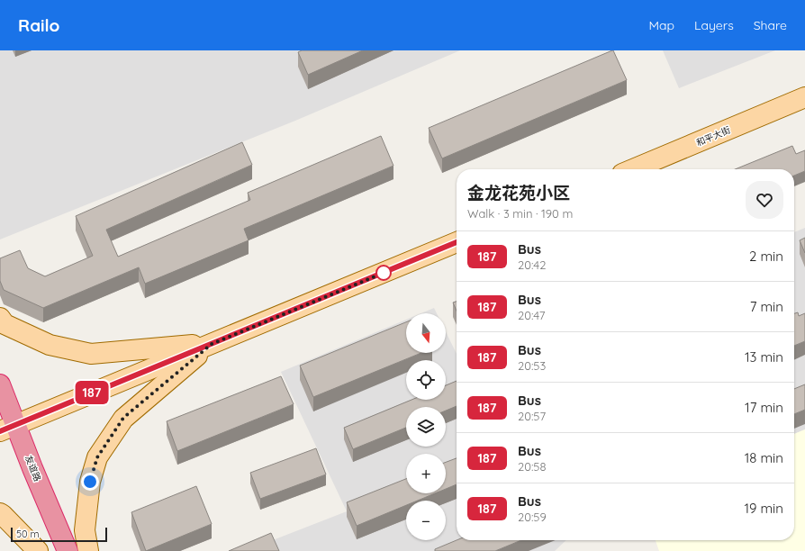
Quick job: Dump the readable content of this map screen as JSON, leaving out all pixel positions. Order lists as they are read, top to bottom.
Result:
{
  "streets": {
    "highway": ["友谊路"],
    "main road": ["和平大街"]
  },
  "lines": ["bus line 187"],
  "scale_bar": "50 m",
  "north": "bottom",
  "page": {
    "header": "Railo",
    "nav": ["Map", "Layers", "Share"],
    "on_map": "187",
    "heading": ["金龙花苑小区", "Walk · 3 min · 190 m"],
    "list": [
      {
        "mark": "187",
        "name": "Bus",
        "note": "20:42",
        "value": "2 min"
      },
      {
        "mark": "187",
        "name": "Bus",
        "note": "20:47",
        "value": "7 min"
      },
      {
        "mark": "187",
        "name": "Bus",
        "note": "20:53",
        "value": "13 min"
      },
      {
        "mark": "187",
        "name": "Bus",
        "note": "20:57",
        "value": "17 min"
      },
      {
        "mark": "187",
        "name": "Bus",
        "note": "20:58",
        "value": "18 min"
      },
      {
        "mark": "187",
        "name": "Bus",
        "note": "20:59",
        "value": "19 min"
      }
    ],
    "map_buttons": ["+", "−"],
    "scale": "50 m"
  }
}
